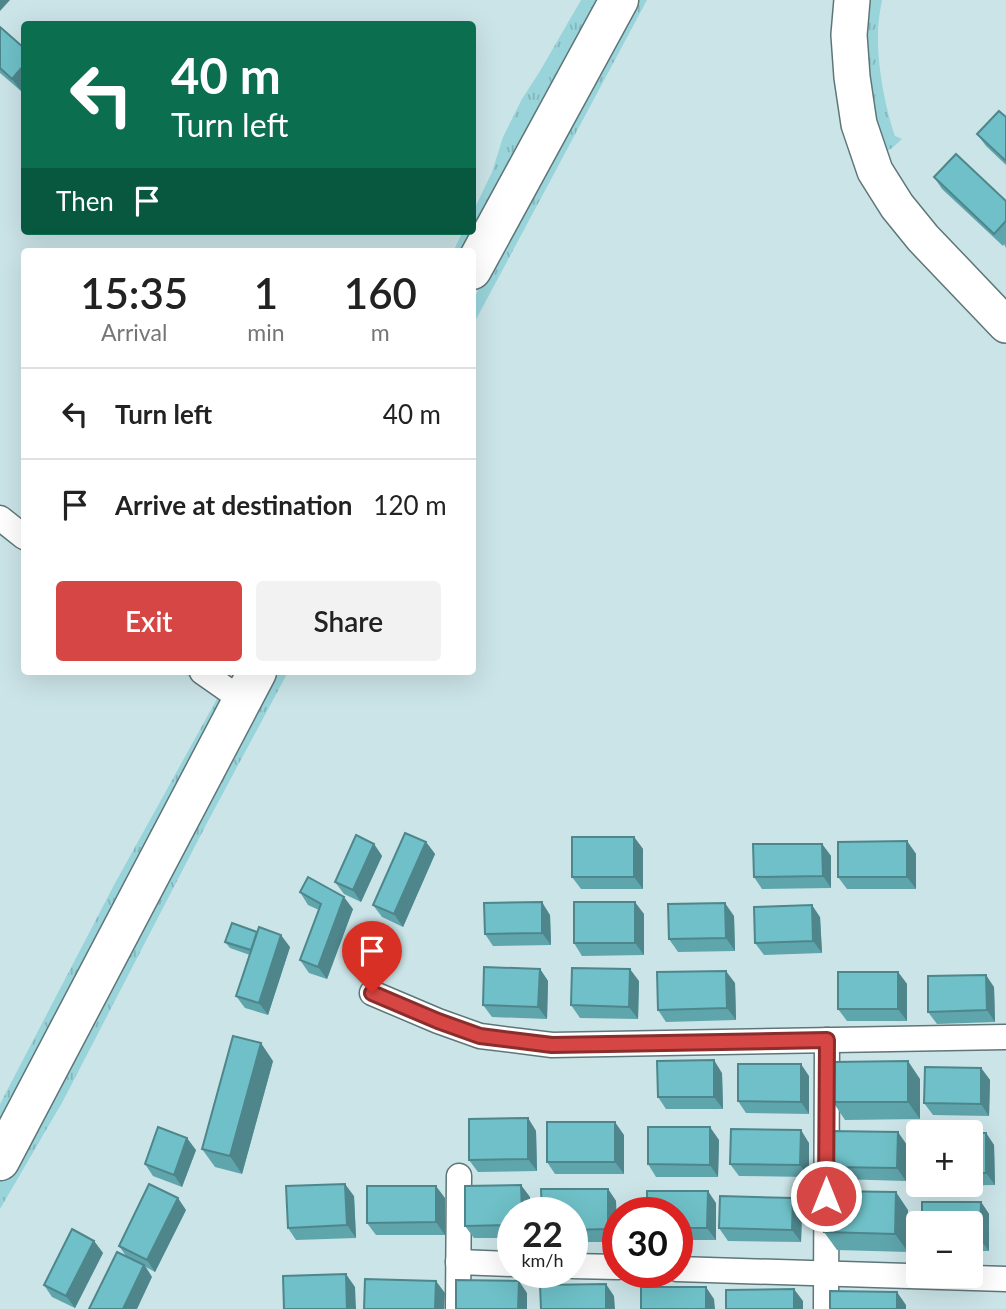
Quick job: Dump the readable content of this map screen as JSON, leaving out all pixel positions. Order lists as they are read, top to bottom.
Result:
{
  "page": {
    "turn": ["40 m", "Turn left"],
    "then": "Then",
    "eta": [
      "15:35",
      "Arrival",
      "1",
      "min",
      "160",
      "m"
    ],
    "list": [
      {
        "name": "Turn left",
        "value": "40 m"
      },
      {
        "name": "Arrive at destination",
        "value": "120 m"
      }
    ],
    "buttons": ["Exit", "Share"],
    "map_buttons": ["+", "−"],
    "speed": "22 km/h",
    "limit": "30"
  }
}
